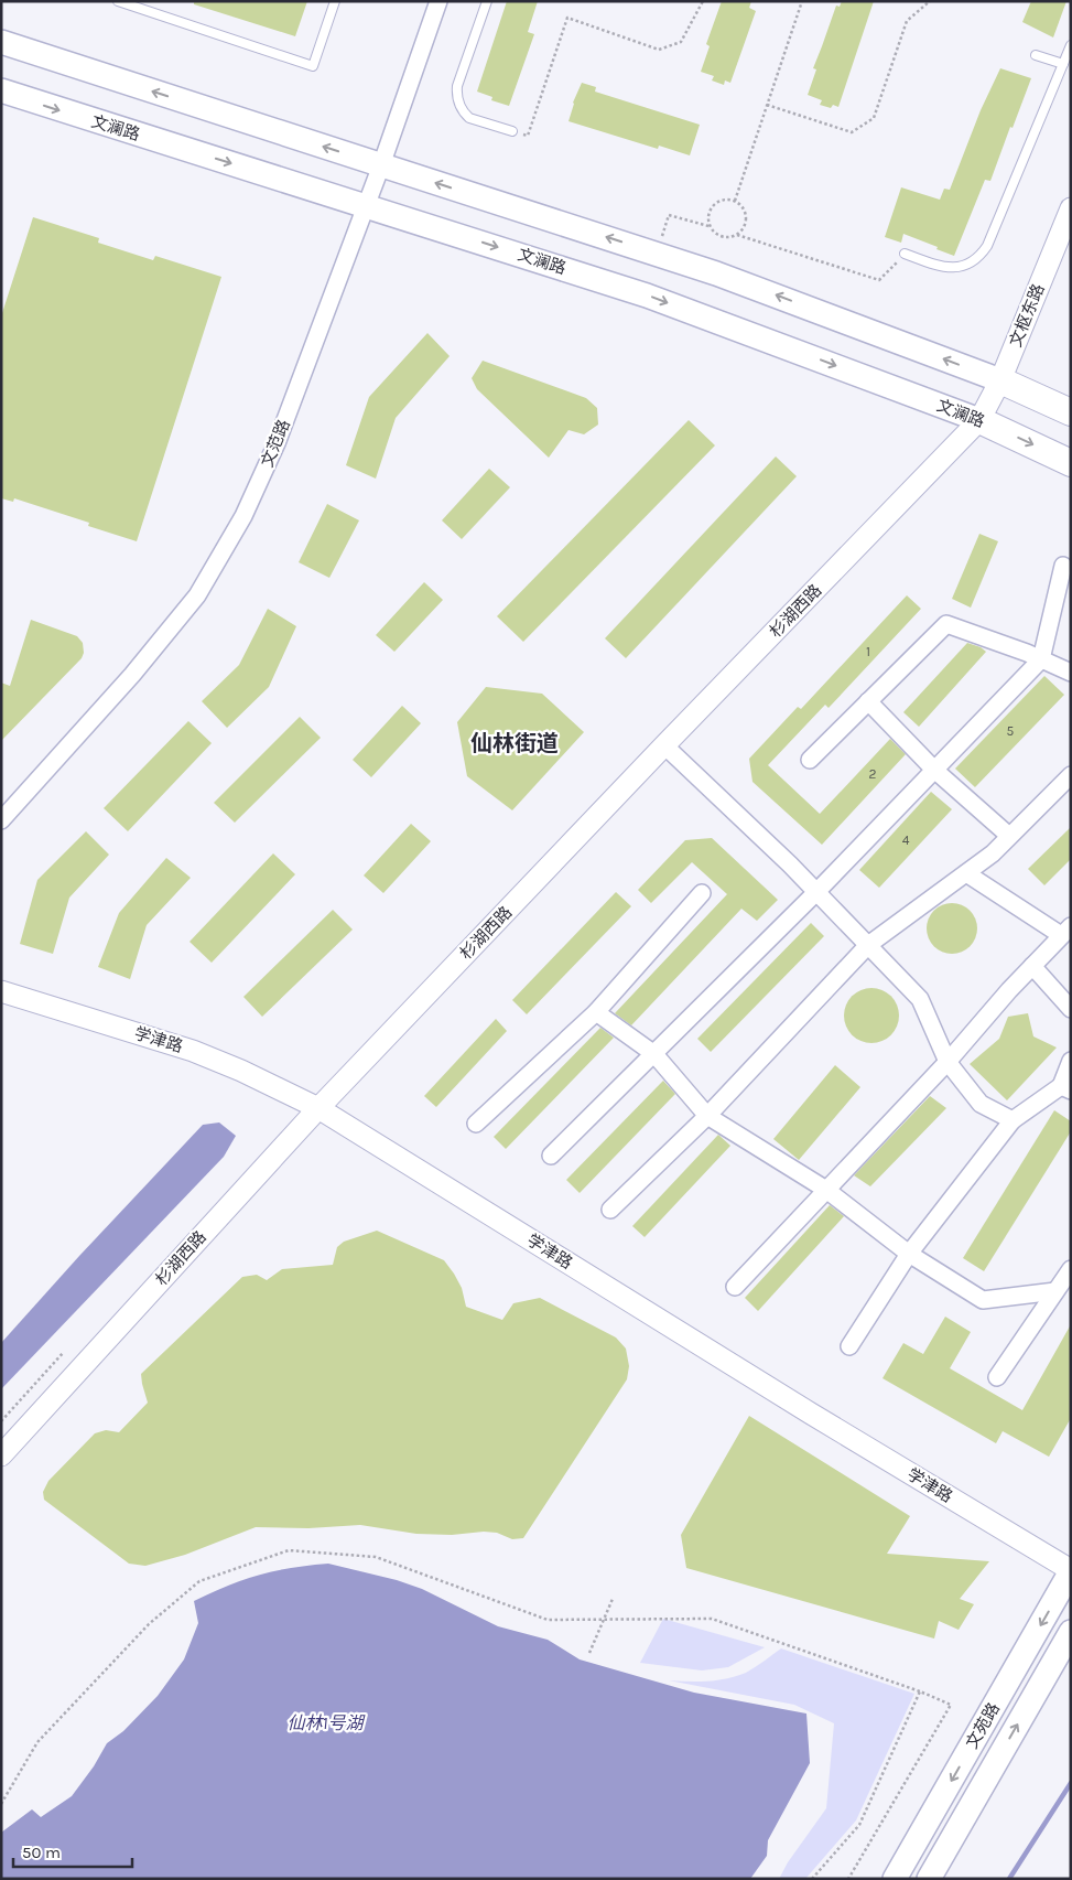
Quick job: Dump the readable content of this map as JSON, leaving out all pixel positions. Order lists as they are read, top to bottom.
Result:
{
  "streets": {
    "main road": ["文澜路", "文苑路"],
    "street": [
      "文枢东路",
      "文范路",
      "杉湖西路",
      "学津路"
    ]
  },
  "crossings": [
    ["文澜路", "文枢东路"],
    ["文澜路", "文范路"],
    ["文澜路", "杉湖西路"],
    ["文枢东路", "杉湖西路"],
    ["杉湖西路", "学津路"],
    ["学津路", "文苑路"]
  ],
  "districts": ["仙林街道"],
  "water": ["仙林1号湖"],
  "house_numbers": [
    "1",
    "5",
    "2",
    "4"
  ],
  "scale_bar": "50 m"
}
